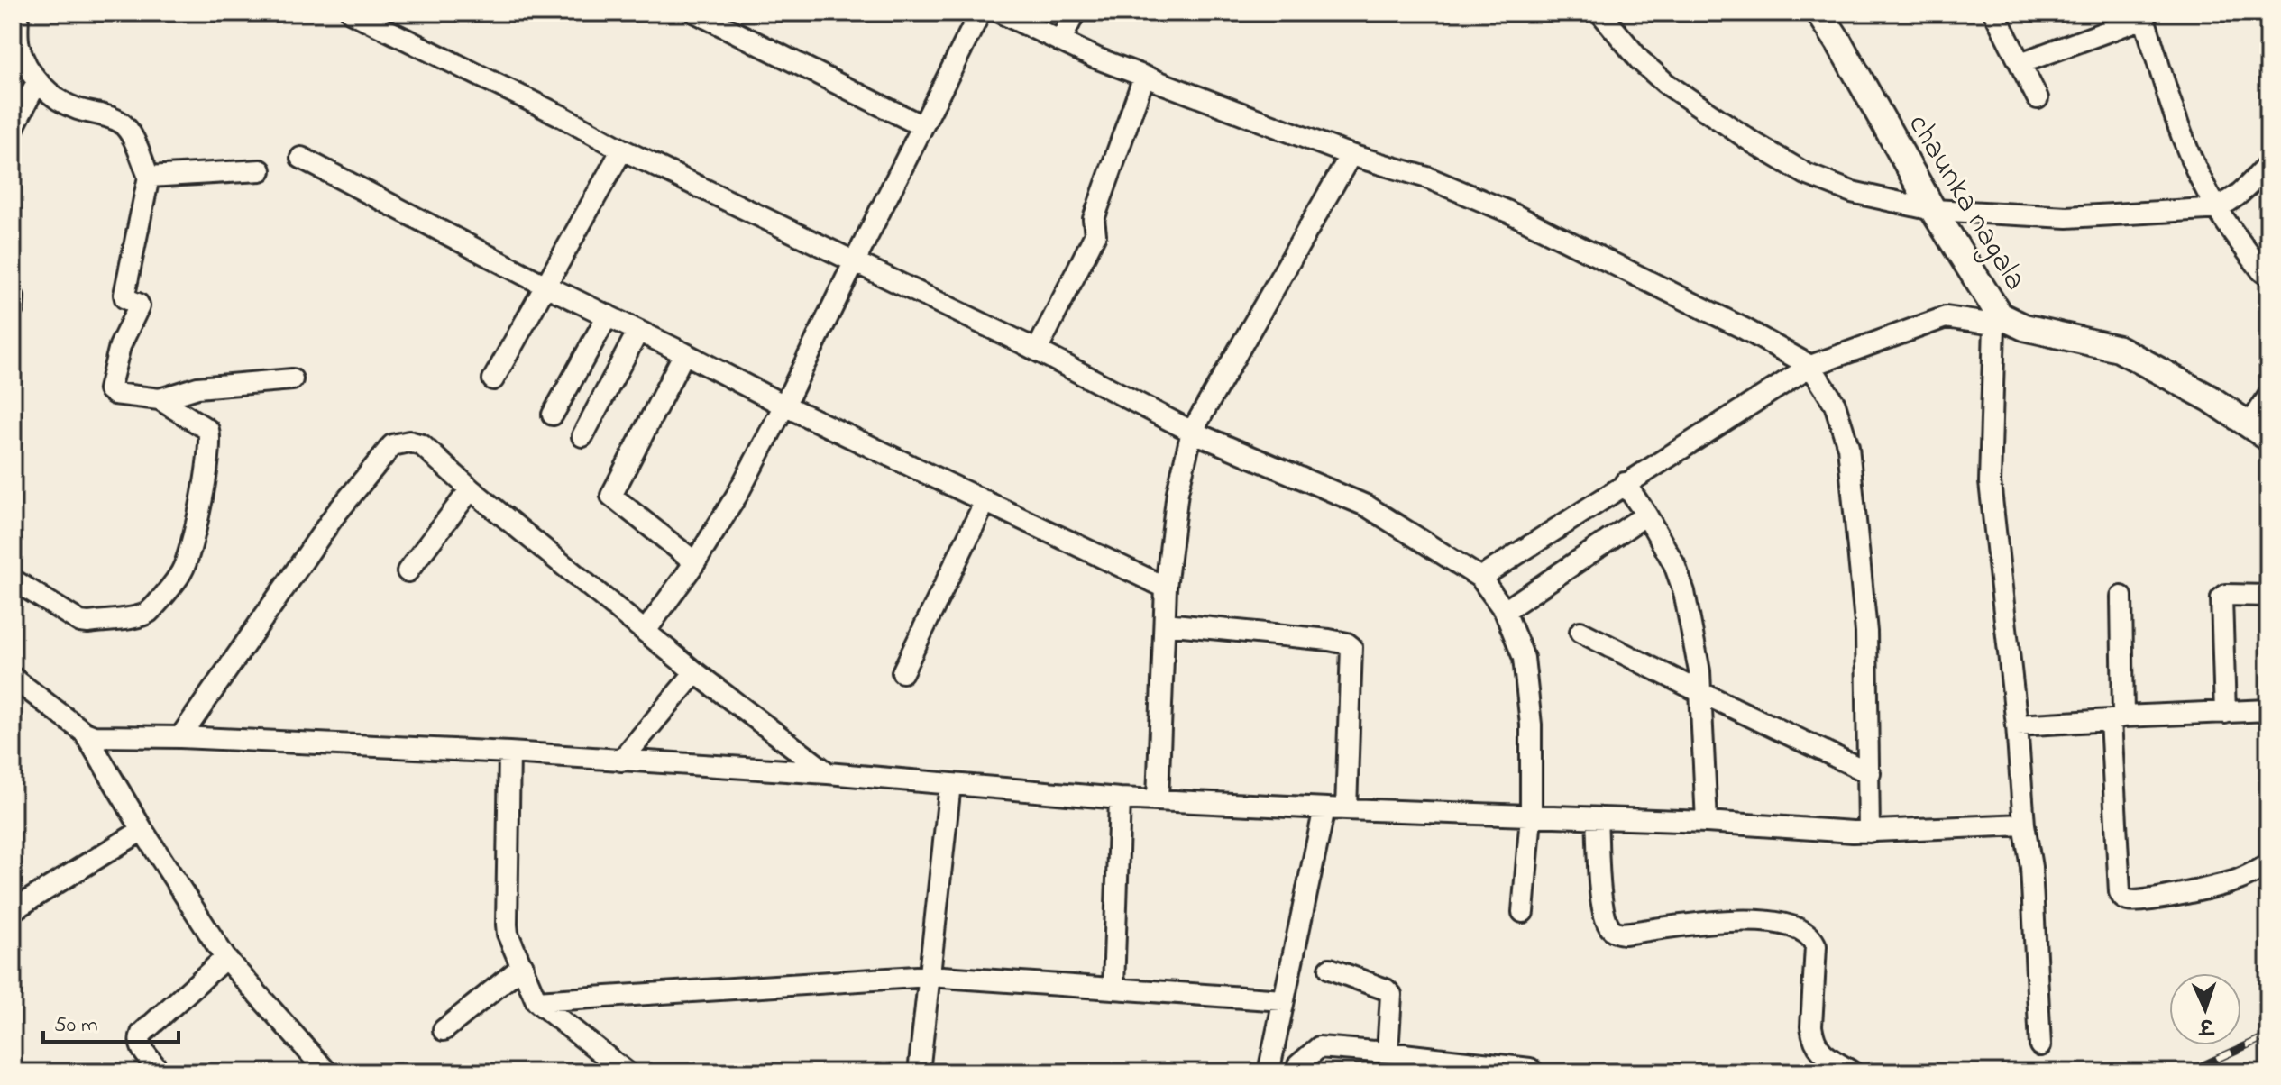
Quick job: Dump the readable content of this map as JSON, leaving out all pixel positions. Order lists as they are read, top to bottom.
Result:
{
  "streets": {
    "main road": ["chaunka nagala"]
  },
  "scale_bar": "50 m",
  "north": "bottom"
}
